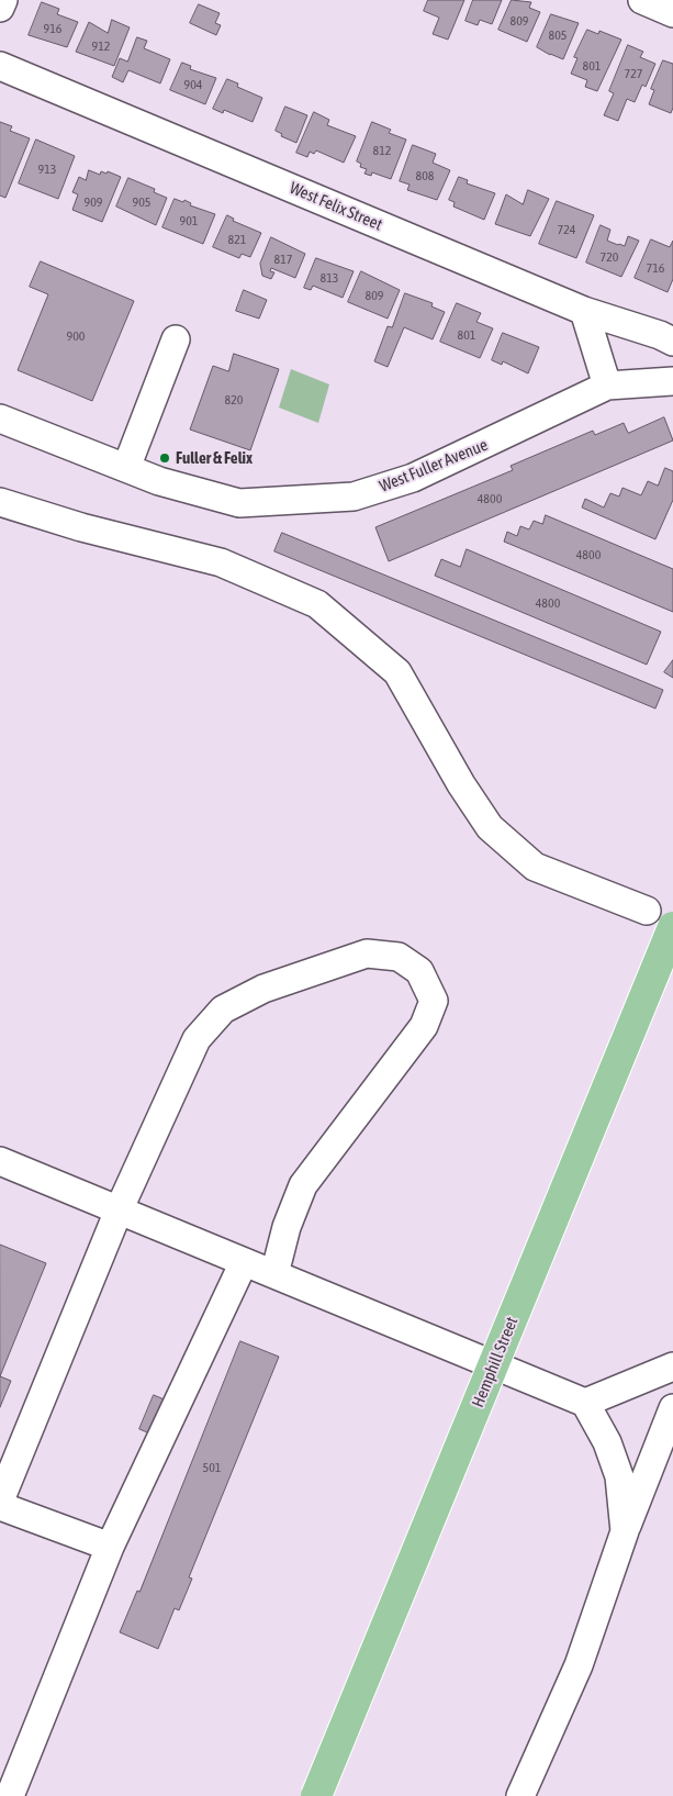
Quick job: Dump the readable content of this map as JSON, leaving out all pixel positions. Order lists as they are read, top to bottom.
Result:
{
  "streets": {
    "main road": ["Hemphill Street"],
    "street": ["West Felix Street", "West Fuller Avenue"]
  },
  "places": ["Fuller & Felix"],
  "house_numbers": [
    "809",
    "916",
    "805",
    "912",
    "801",
    "727",
    "904",
    "812",
    "913",
    "808",
    "909",
    "905",
    "901",
    "724",
    "821",
    "720",
    "817",
    "716",
    "813",
    "809",
    "801",
    "900",
    "820",
    "4800",
    "4800",
    "4800",
    "501"
  ]
}
